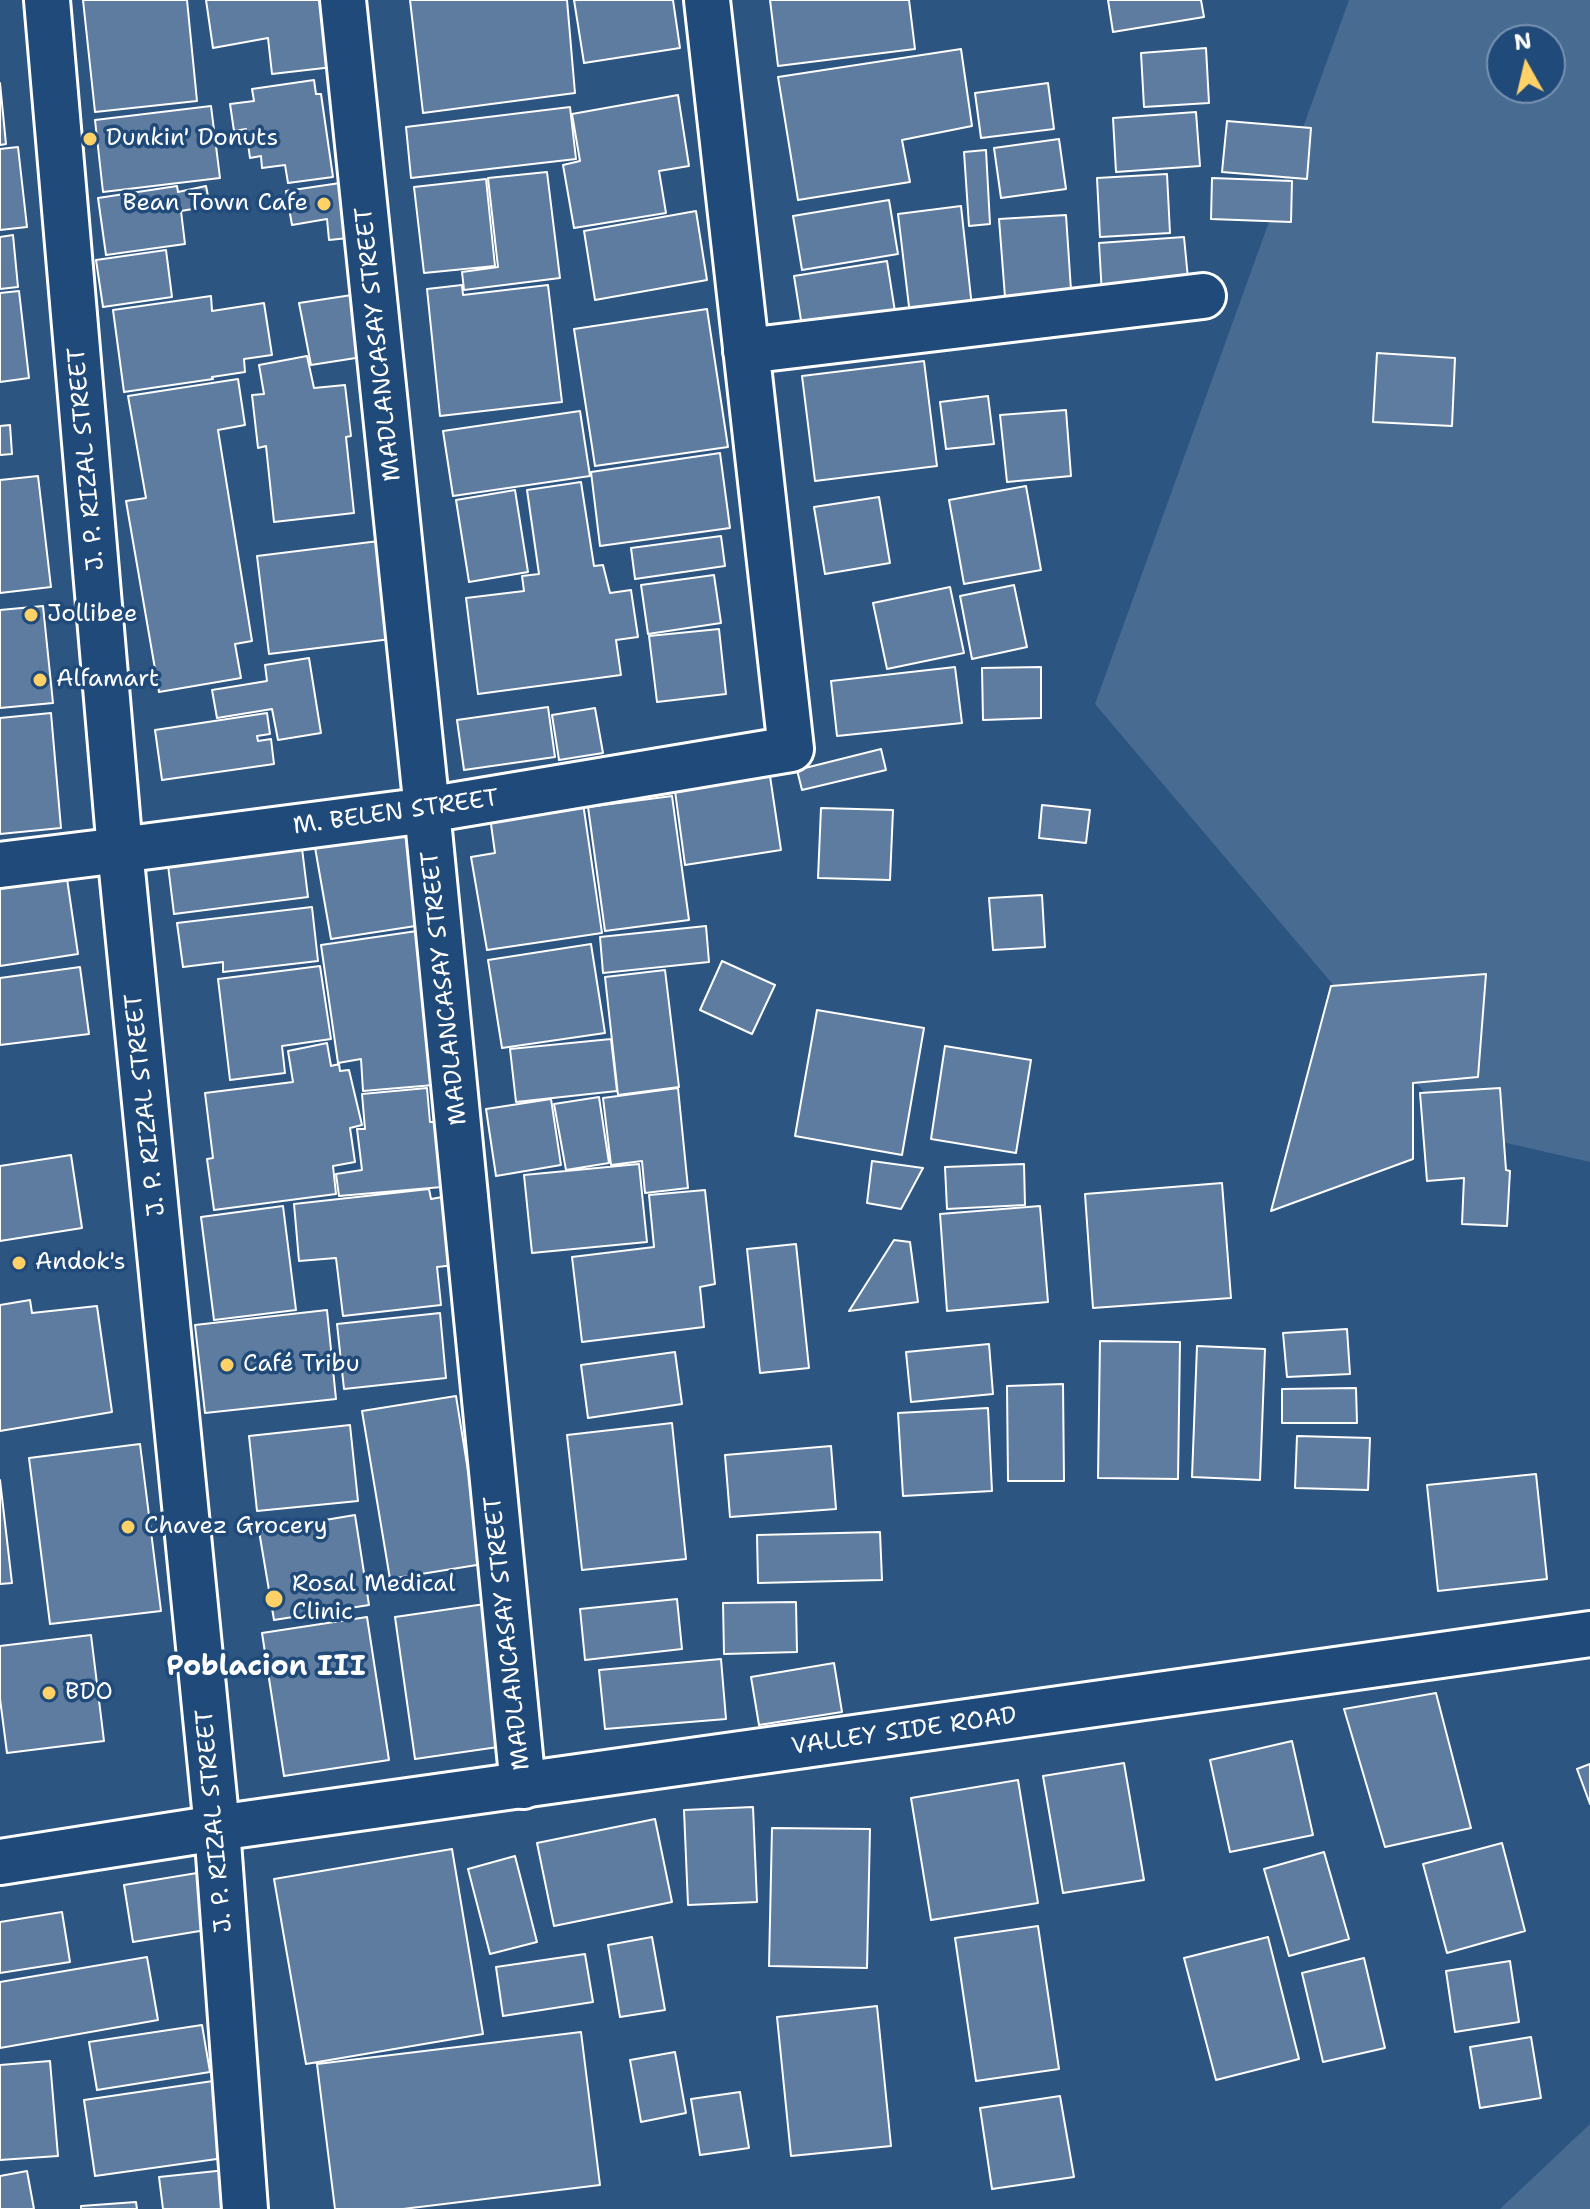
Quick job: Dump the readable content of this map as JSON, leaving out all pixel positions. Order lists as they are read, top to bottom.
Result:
{
  "streets": {
    "street": [
      "MADLANCASAY STREET",
      "J. P. RIZAL STREET",
      "M. BELEN STREET",
      "VALLEY SIDE ROAD"
    ]
  },
  "crossings": [
    ["MADLANCASAY STREET", "M. BELEN STREET"],
    ["MADLANCASAY STREET", "VALLEY SIDE ROAD"],
    ["J. P. RIZAL STREET", "M. BELEN STREET"],
    ["J. P. RIZAL STREET", "VALLEY SIDE ROAD"]
  ],
  "districts": ["Poblacion III"],
  "places": [
    "Dunkin' Donuts",
    "Bean Town Cafe",
    "Jollibee",
    "Alfamart",
    "Andok's",
    "Café Tribu",
    "Chavez Grocery",
    "Rosal Medical Clinic",
    "BDO"
  ],
  "north": "top"
}
